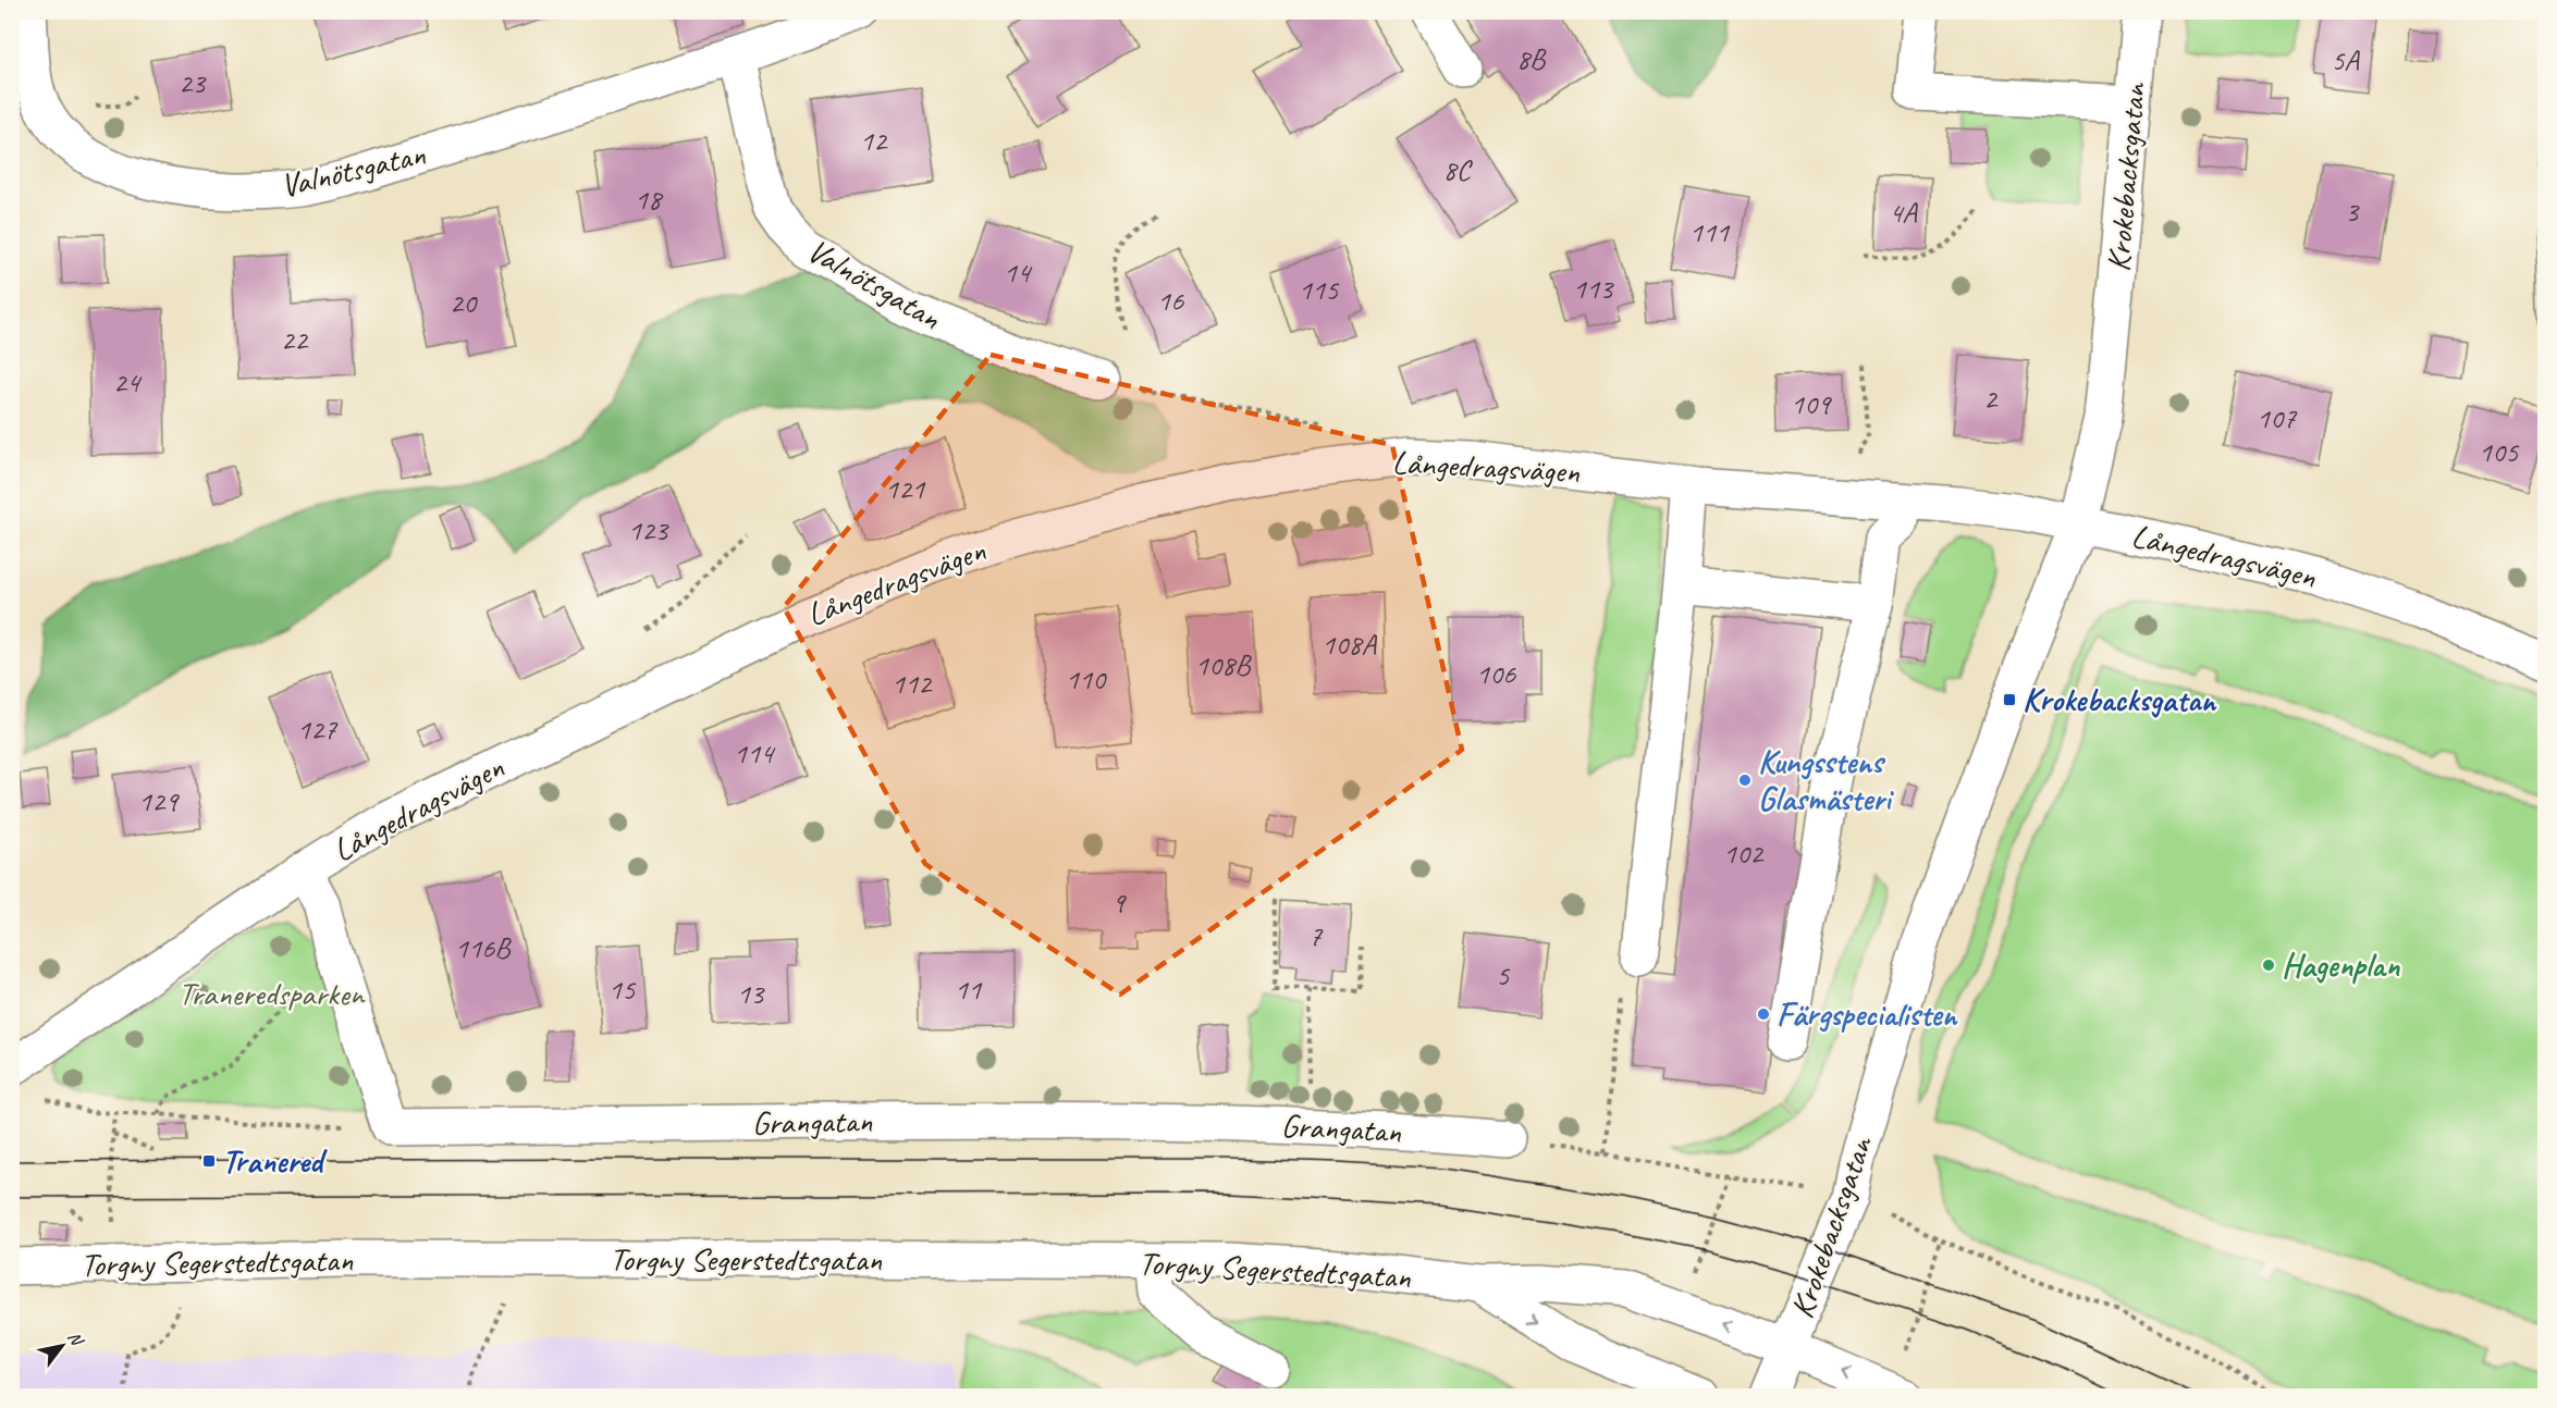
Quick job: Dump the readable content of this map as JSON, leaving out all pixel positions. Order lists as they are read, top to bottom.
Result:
{
  "streets": {
    "street": [
      "Valnötsgatan",
      "Krokebacksgatan",
      "Långedragsvägen",
      "Grangatan",
      "Torgny Segerstedtsgatan"
    ]
  },
  "crossings": [
    ["Krokebacksgatan", "Långedragsvägen"],
    ["Krokebacksgatan", "Torgny Segerstedtsgatan"]
  ],
  "parks": ["Traneredsparken"],
  "places": {
    "transit": ["Krokebacksgatan", "Tranered"],
    "other": ["Kungsstens Glasmästeri", "Hagenplan", "Färgspecialisten"]
  },
  "house_numbers": [
    "8B",
    "5A",
    "23",
    "12",
    "8C",
    "18",
    "3",
    "4A",
    "111",
    "14",
    "113",
    "115",
    "16",
    "20",
    "22",
    "24",
    "2",
    "109",
    "107",
    "105",
    "121",
    "123",
    "108A",
    "108B",
    "106",
    "110",
    "112",
    "127",
    "114",
    "129",
    "102",
    "9",
    "7",
    "116B",
    "5",
    "15",
    "11",
    "13"
  ],
  "north": "top right"
}
